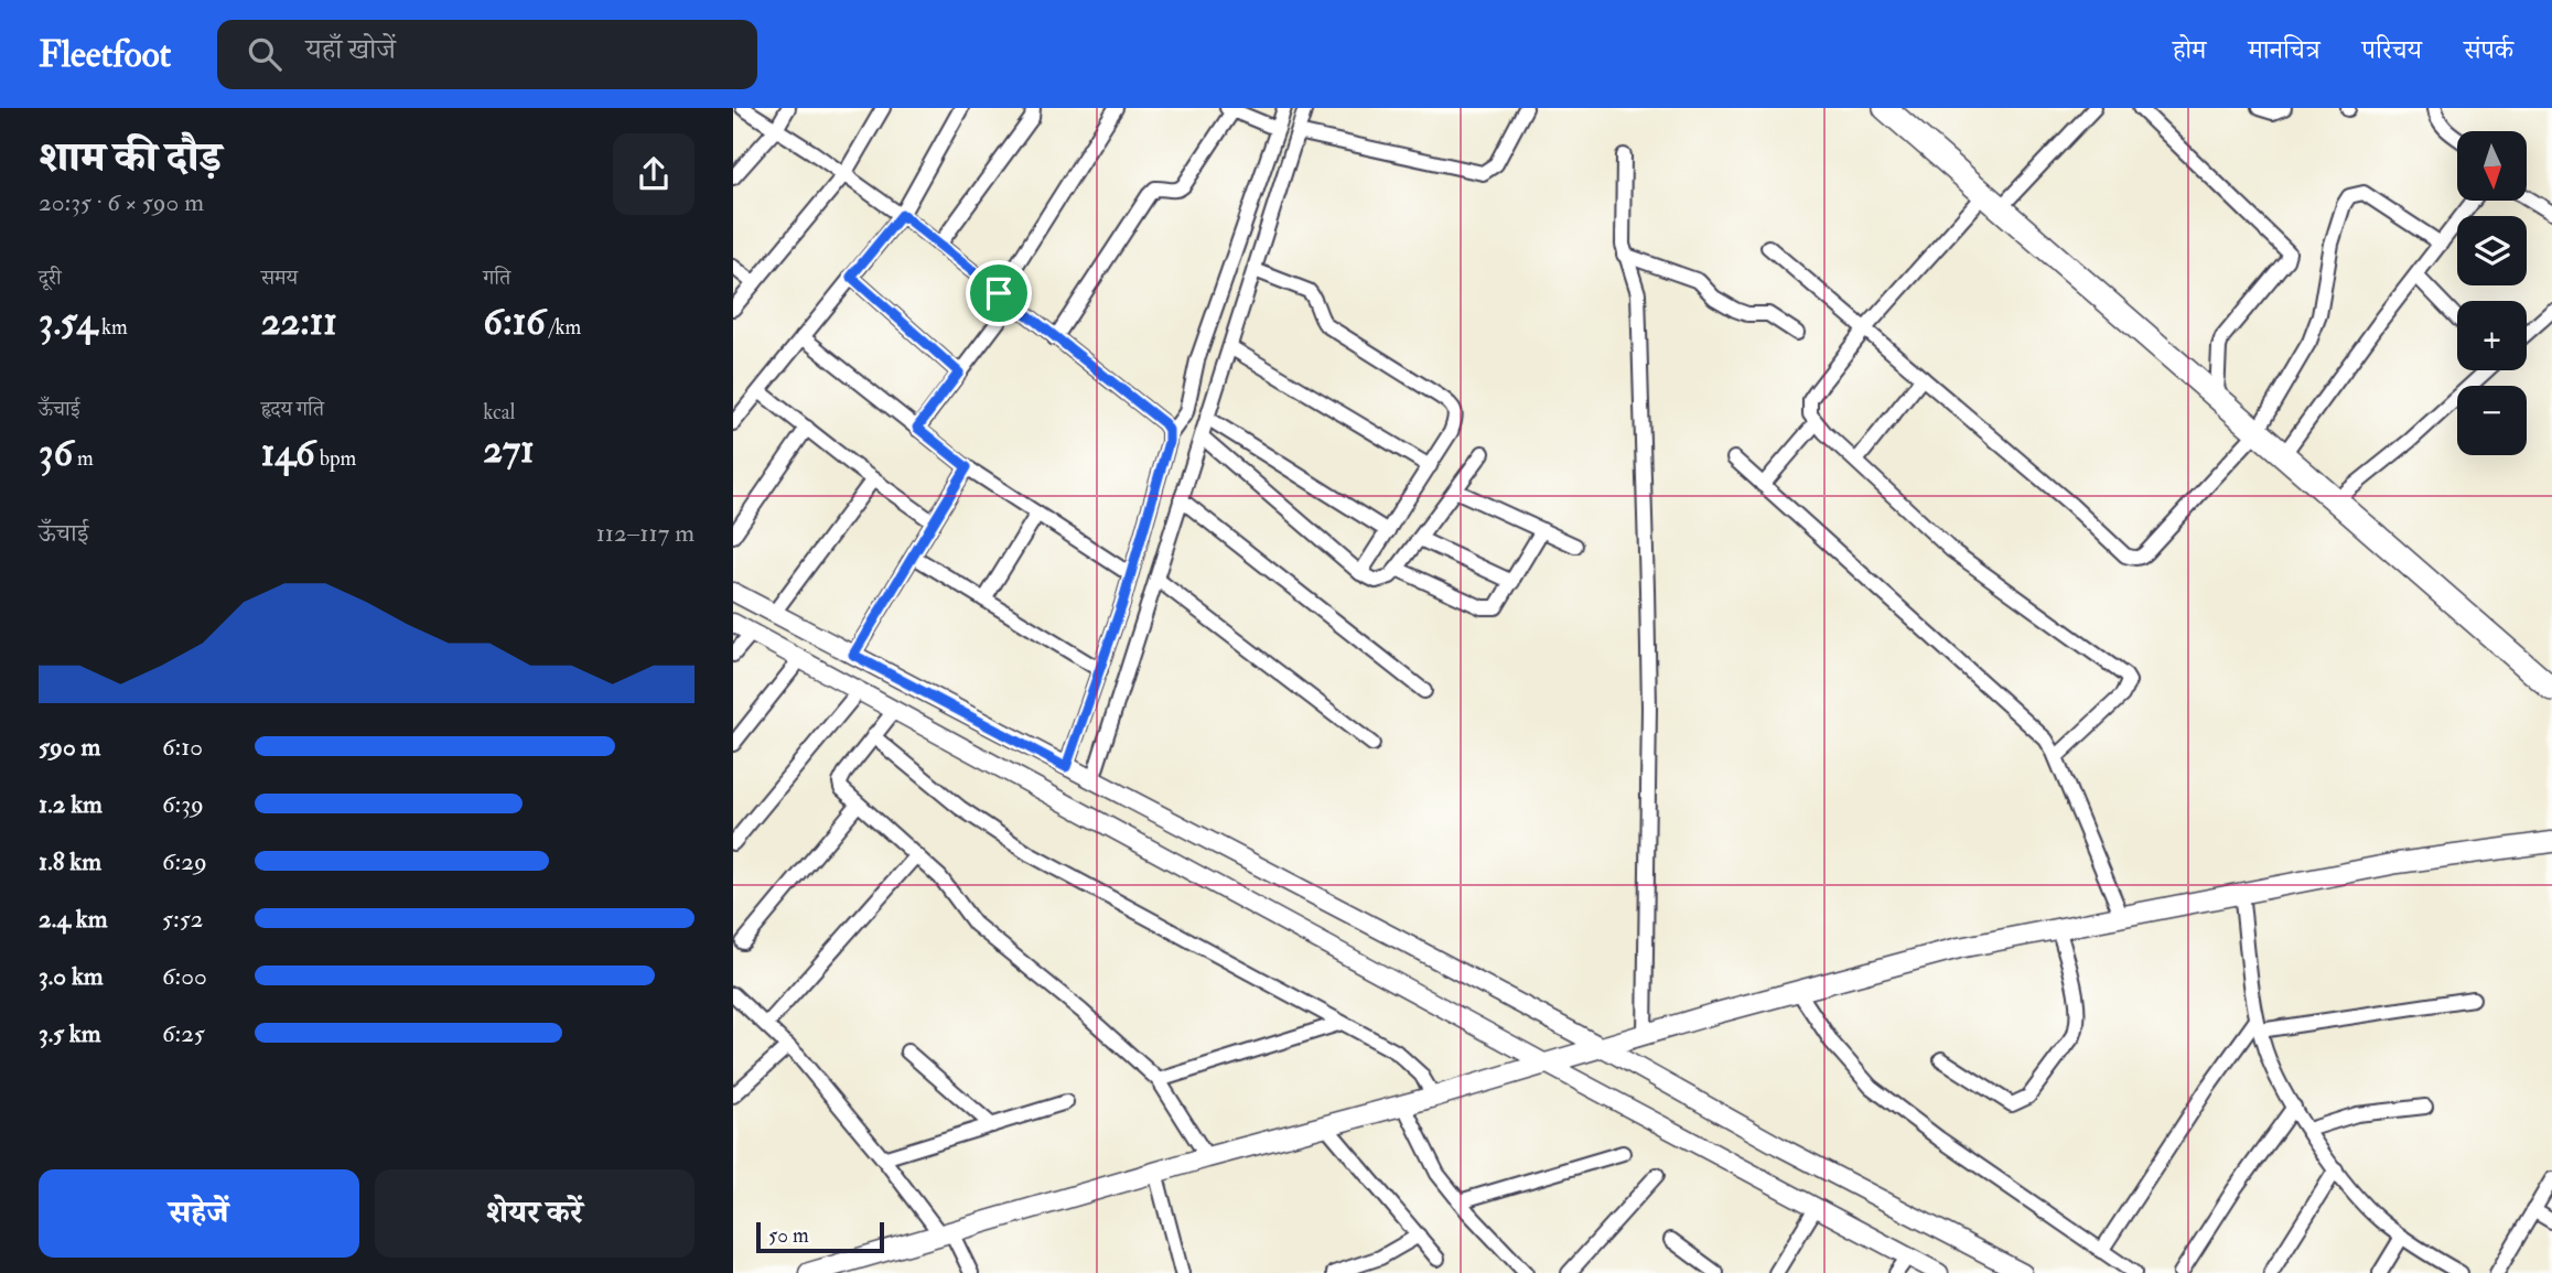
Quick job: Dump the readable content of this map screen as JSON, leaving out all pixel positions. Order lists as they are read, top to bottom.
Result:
{
  "scale_bar": "50 m",
  "north": "bottom",
  "page": {
    "header": "Fleetfoot",
    "search": "यहाँ खोजें",
    "nav": [
      "होम",
      "मानचित्र",
      "परिचय",
      "संपर्क"
    ],
    "heading": ["शाम की दौड़", "20:35 · 6 × 590 m"],
    "map_buttons": ["+", "−"],
    "stats": [
      ["दूरी", "3.54 km"],
      ["समय", "22:11"],
      ["गति", "6:16 /km"],
      ["ऊँचाई", "36 m"],
      ["हृदय गति", "146 bpm"],
      ["kcal", "271"]
    ],
    "chart": ["ऊँचाई", "112–117 m"],
    "list": [
      {
        "name": "590 m",
        "note": "6:10"
      },
      {
        "name": "1.2 km",
        "note": "6:39"
      },
      {
        "name": "1.8 km",
        "note": "6:29"
      },
      {
        "name": "2.4 km",
        "note": "5:52"
      },
      {
        "name": "3.0 km",
        "note": "6:00"
      },
      {
        "name": "3.5 km",
        "note": "6:25"
      }
    ],
    "buttons": ["सहेजें", "शेयर करें"],
    "scale": "50 m"
  }
}
